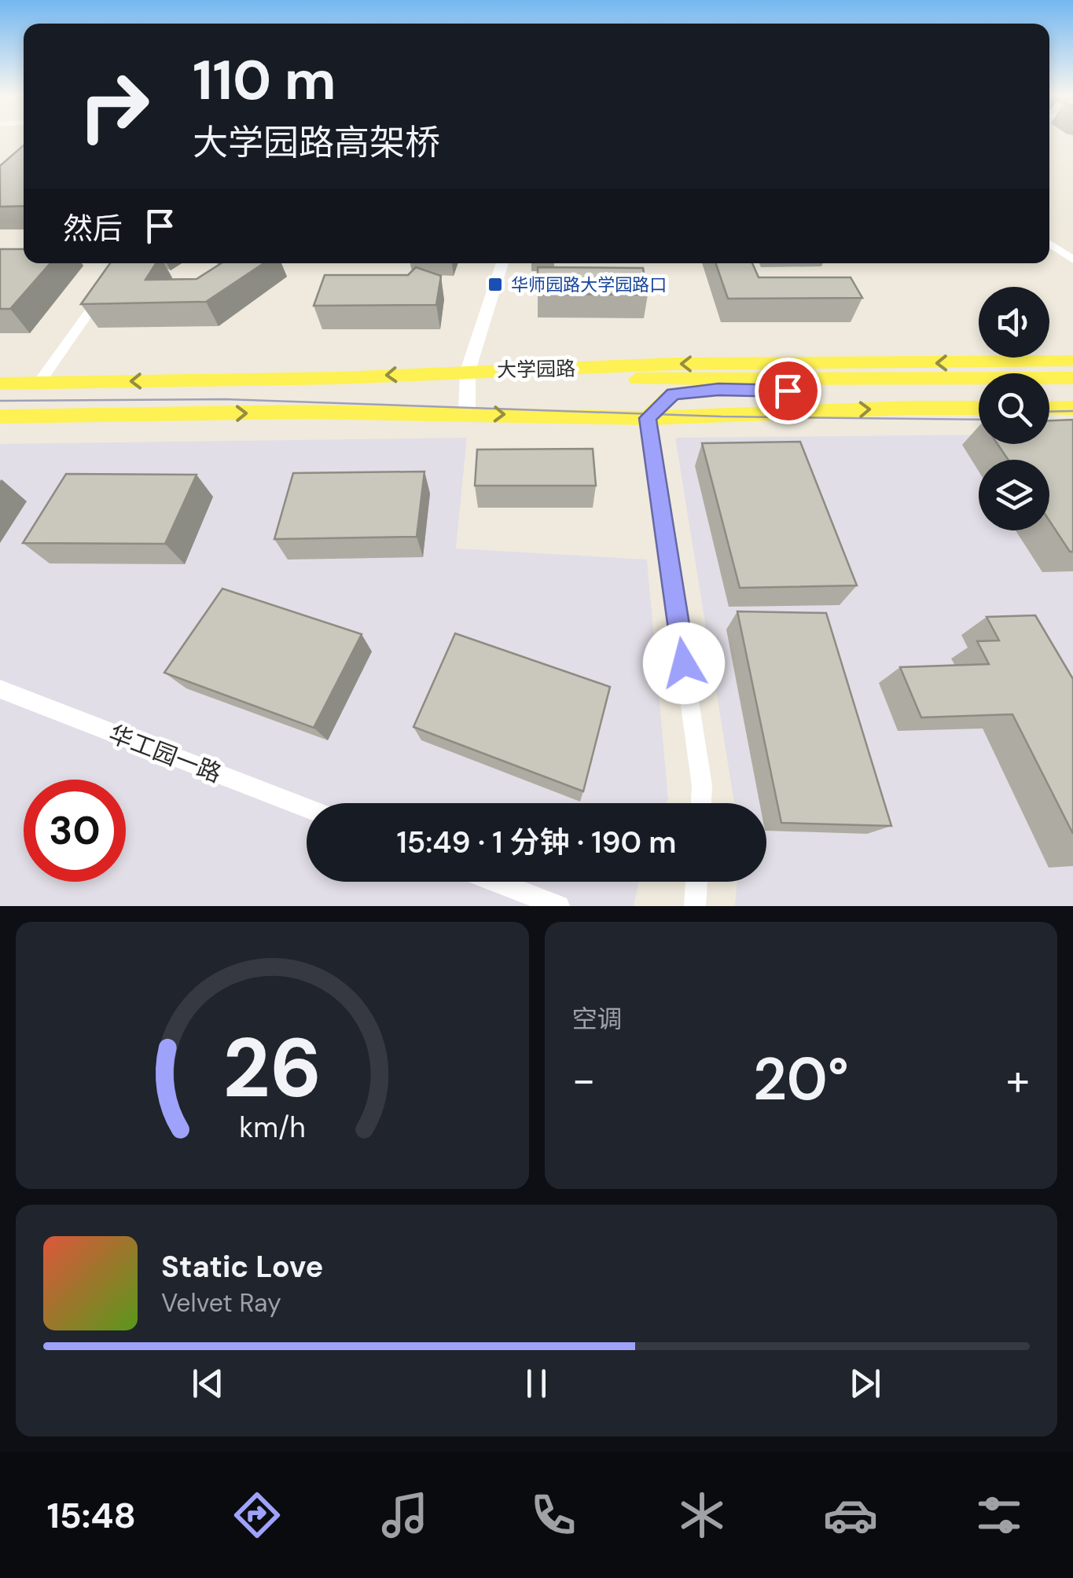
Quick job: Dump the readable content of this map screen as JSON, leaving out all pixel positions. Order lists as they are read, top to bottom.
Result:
{
  "streets": {
    "main road": ["大学园路"],
    "street": ["华工园一路"]
  },
  "places": {
    "transit": ["华师园路大学园路口"]
  },
  "page": {
    "turn": ["110 m", "大学园路高架桥"],
    "then": "然后",
    "limit": "30",
    "trip": "15:49 · 1 分钟 · 190 m",
    "tile": "空调",
    "heat": ["−", "20°", "+"],
    "song": ["Static Love", "Velvet Ray"],
    "tabs": "15:48",
    "gauge": ["26", "km/h"]
  }
}
